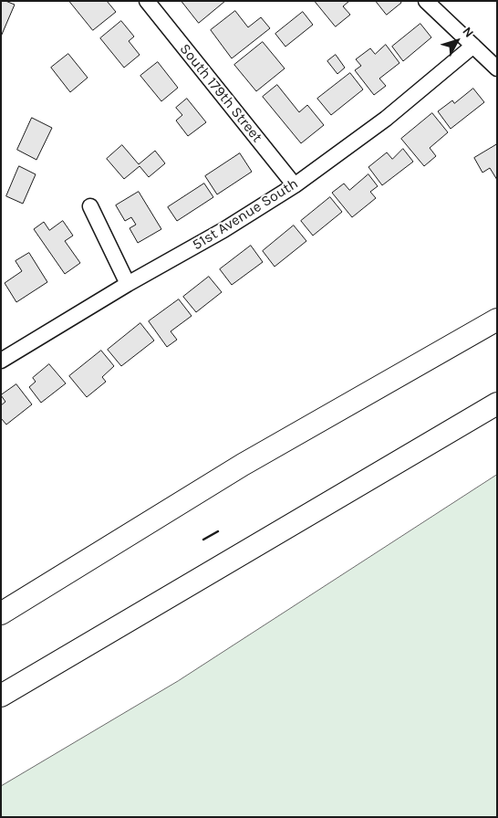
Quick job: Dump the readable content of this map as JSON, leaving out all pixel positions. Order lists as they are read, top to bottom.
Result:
{
  "streets": {
    "street": ["South 179th Street", "51st Avenue South"]
  },
  "crossings": [
    ["South 179th Street", "51st Avenue South"]
  ],
  "north": "top right"
}
